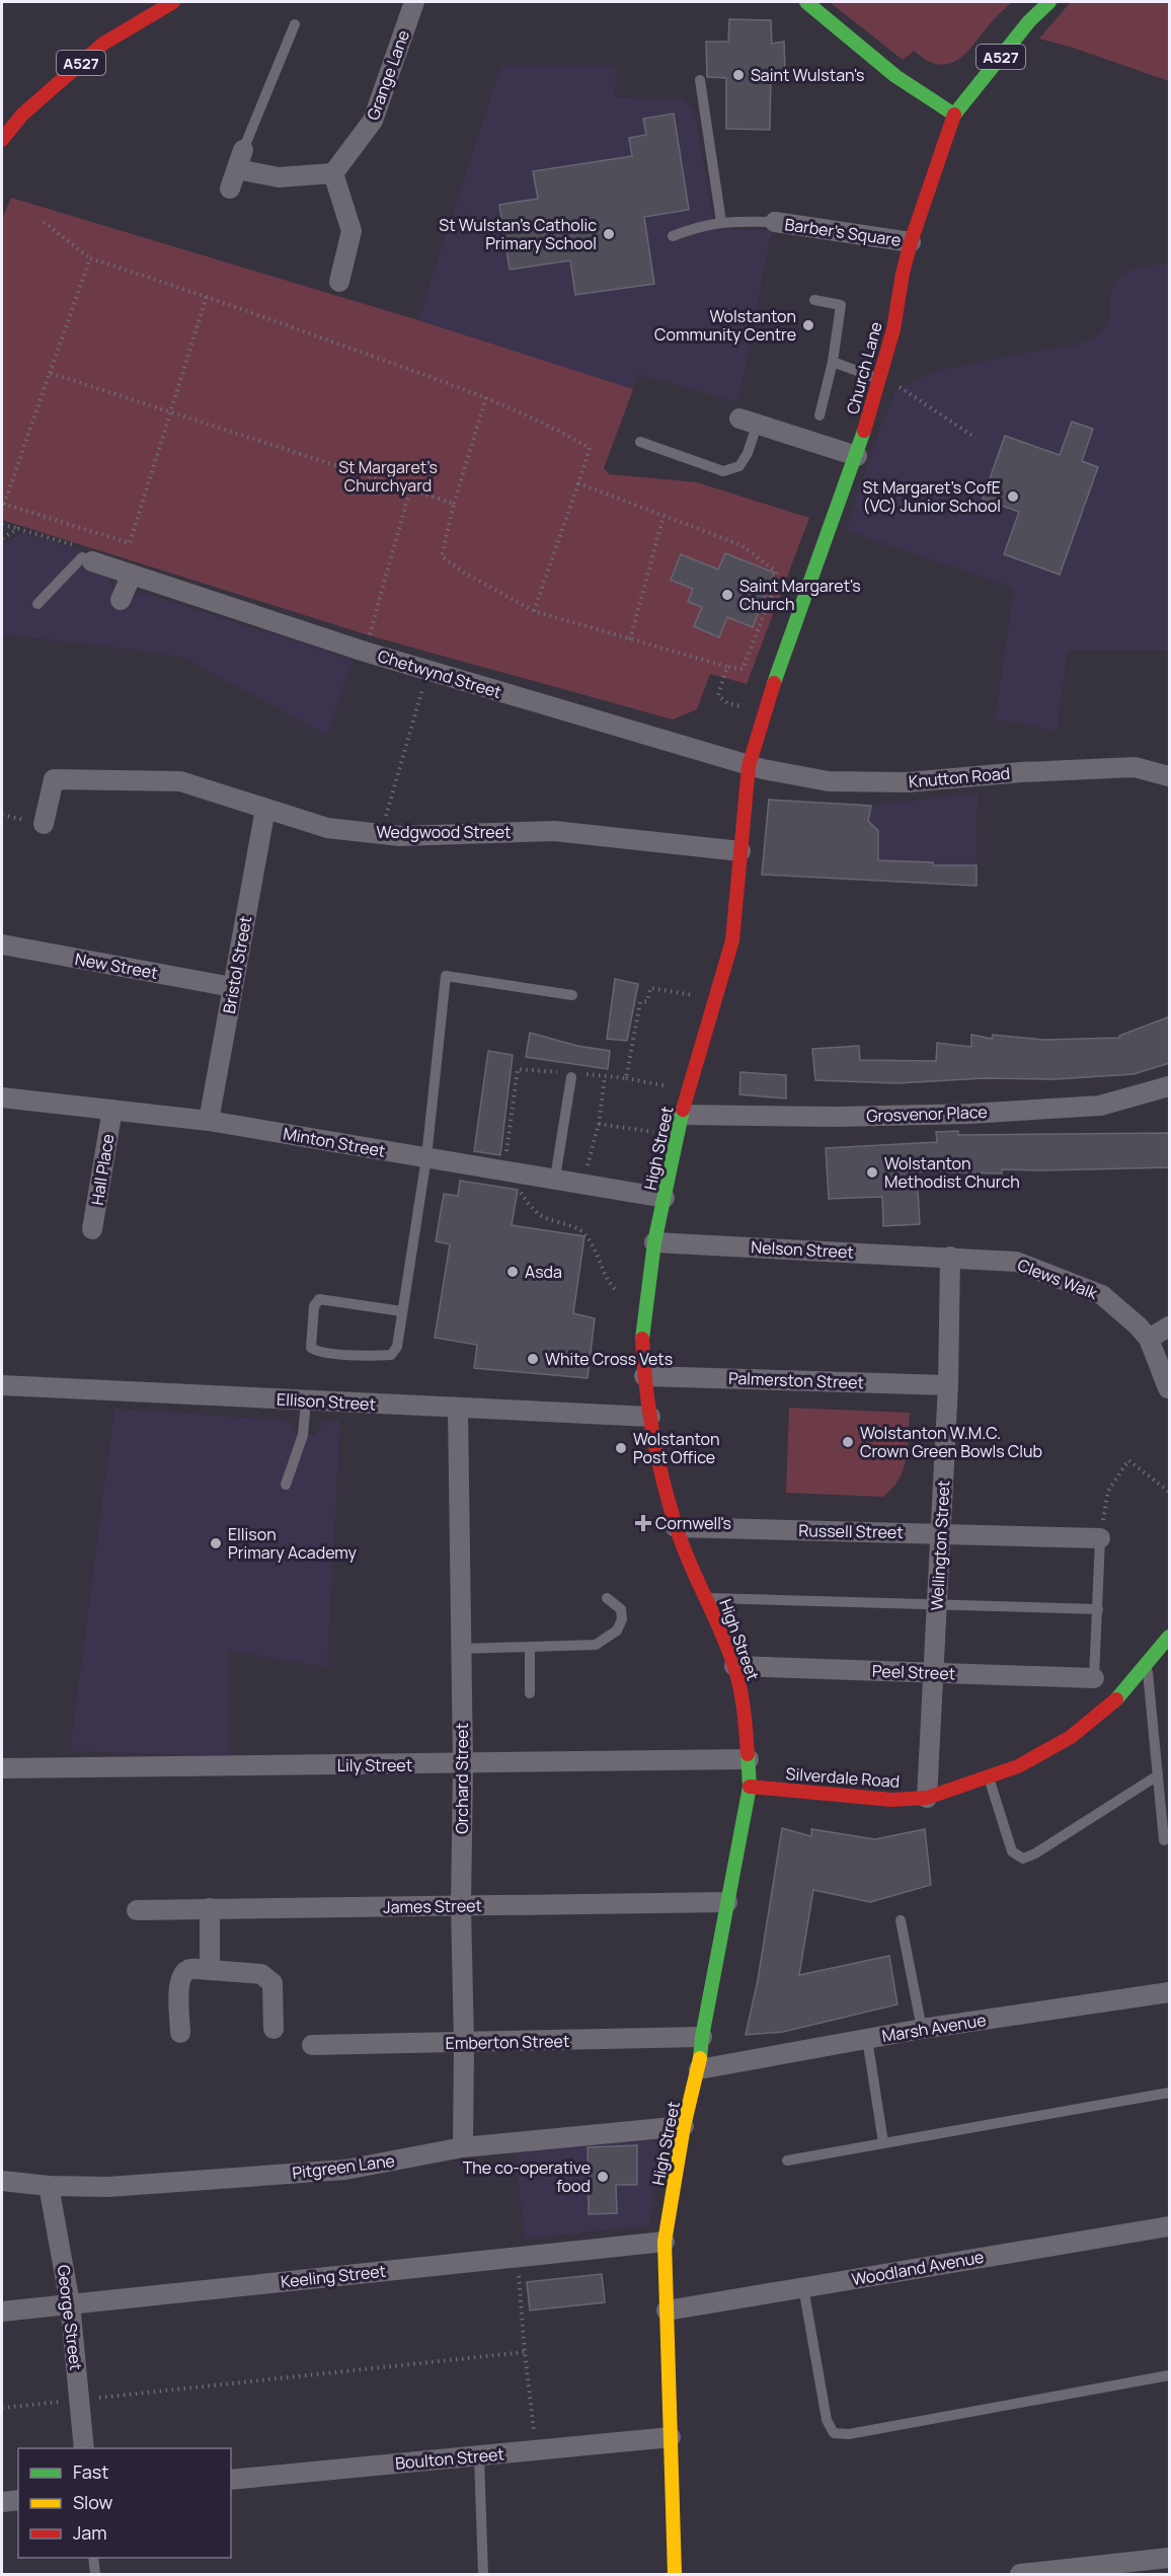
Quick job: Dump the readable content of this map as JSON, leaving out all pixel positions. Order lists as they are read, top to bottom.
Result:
{
  "streets": {
    "main road": [
      "A527",
      "Church Lane",
      "High Street",
      "Silverdale Road"
    ],
    "street": [
      "Grange Lane",
      "Barber's Square",
      "Chetwynd Street",
      "Knutton Road",
      "Wedgwood Street",
      "Bristol Street",
      "New Street",
      "Grosvenor Place",
      "Minton Street",
      "Hall Place",
      "Nelson Street",
      "Clews Walk",
      "Palmerston Street",
      "Ellison Street",
      "Russell Street",
      "Wellington Street",
      "Peel Street",
      "Lily Street",
      "Orchard Street",
      "James Street",
      "Marsh Avenue",
      "Emberton Street",
      "Pitgreen Lane",
      "Woodland Avenue",
      "Keeling Street",
      "George Street",
      "Boulton Street"
    ]
  },
  "crossings": [
    ["Barber's Square", "Church Lane"],
    ["Church Lane", "Chetwynd Street"],
    ["Church Lane", "Knutton Road"],
    ["Church Lane", "High Street"],
    ["Chetwynd Street", "Knutton Road"],
    ["Chetwynd Street", "High Street"],
    ["Knutton Road", "High Street"],
    ["Wedgwood Street", "Bristol Street"],
    ["Wedgwood Street", "High Street"],
    ["Bristol Street", "New Street"],
    ["Bristol Street", "Minton Street"],
    ["Grosvenor Place", "High Street"],
    ["Minton Street", "High Street"],
    ["Minton Street", "Hall Place"],
    ["High Street", "Nelson Street"],
    ["High Street", "Palmerston Street"],
    ["High Street", "Ellison Street"],
    ["High Street", "Russell Street"],
    ["High Street", "Peel Street"],
    ["High Street", "Lily Street"],
    ["High Street", "Silverdale Road"],
    ["High Street", "James Street"],
    ["High Street", "Marsh Avenue"],
    ["High Street", "Emberton Street"],
    ["High Street", "Pitgreen Lane"],
    ["High Street", "Woodland Avenue"],
    ["High Street", "Keeling Street"],
    ["High Street", "Boulton Street"],
    ["Nelson Street", "Clews Walk"],
    ["Nelson Street", "Wellington Street"],
    ["Clews Walk", "Wellington Street"],
    ["Palmerston Street", "Wellington Street"],
    ["Ellison Street", "Orchard Street"],
    ["Russell Street", "Wellington Street"],
    ["Wellington Street", "Peel Street"],
    ["Wellington Street", "Silverdale Road"],
    ["Lily Street", "Orchard Street"],
    ["Orchard Street", "James Street"],
    ["Orchard Street", "Emberton Street"],
    ["Orchard Street", "Pitgreen Lane"],
    ["Pitgreen Lane", "George Street"],
    ["Keeling Street", "George Street"]
  ],
  "parks": ["St Margaret’s Churchyard"],
  "places": {
    "other": [
      "Saint Wulstan's",
      "St Wulstan's Catholic Primary School",
      "Wolstanton Community Centre",
      "St Margaret's CofE (VC) Junior School",
      "Saint Margaret's Church",
      "Wolstanton Methodist Church",
      "Asda",
      "White Cross Vets",
      "Wolstanton W.M.C. Crown Green Bowls Club",
      "Wolstanton Post Office",
      "Ellison Primary Academy",
      "The co-operative food"
    ],
    "health": ["Cornwell's"]
  },
  "legend": ["Fast", "Slow", "Jam"]
}
